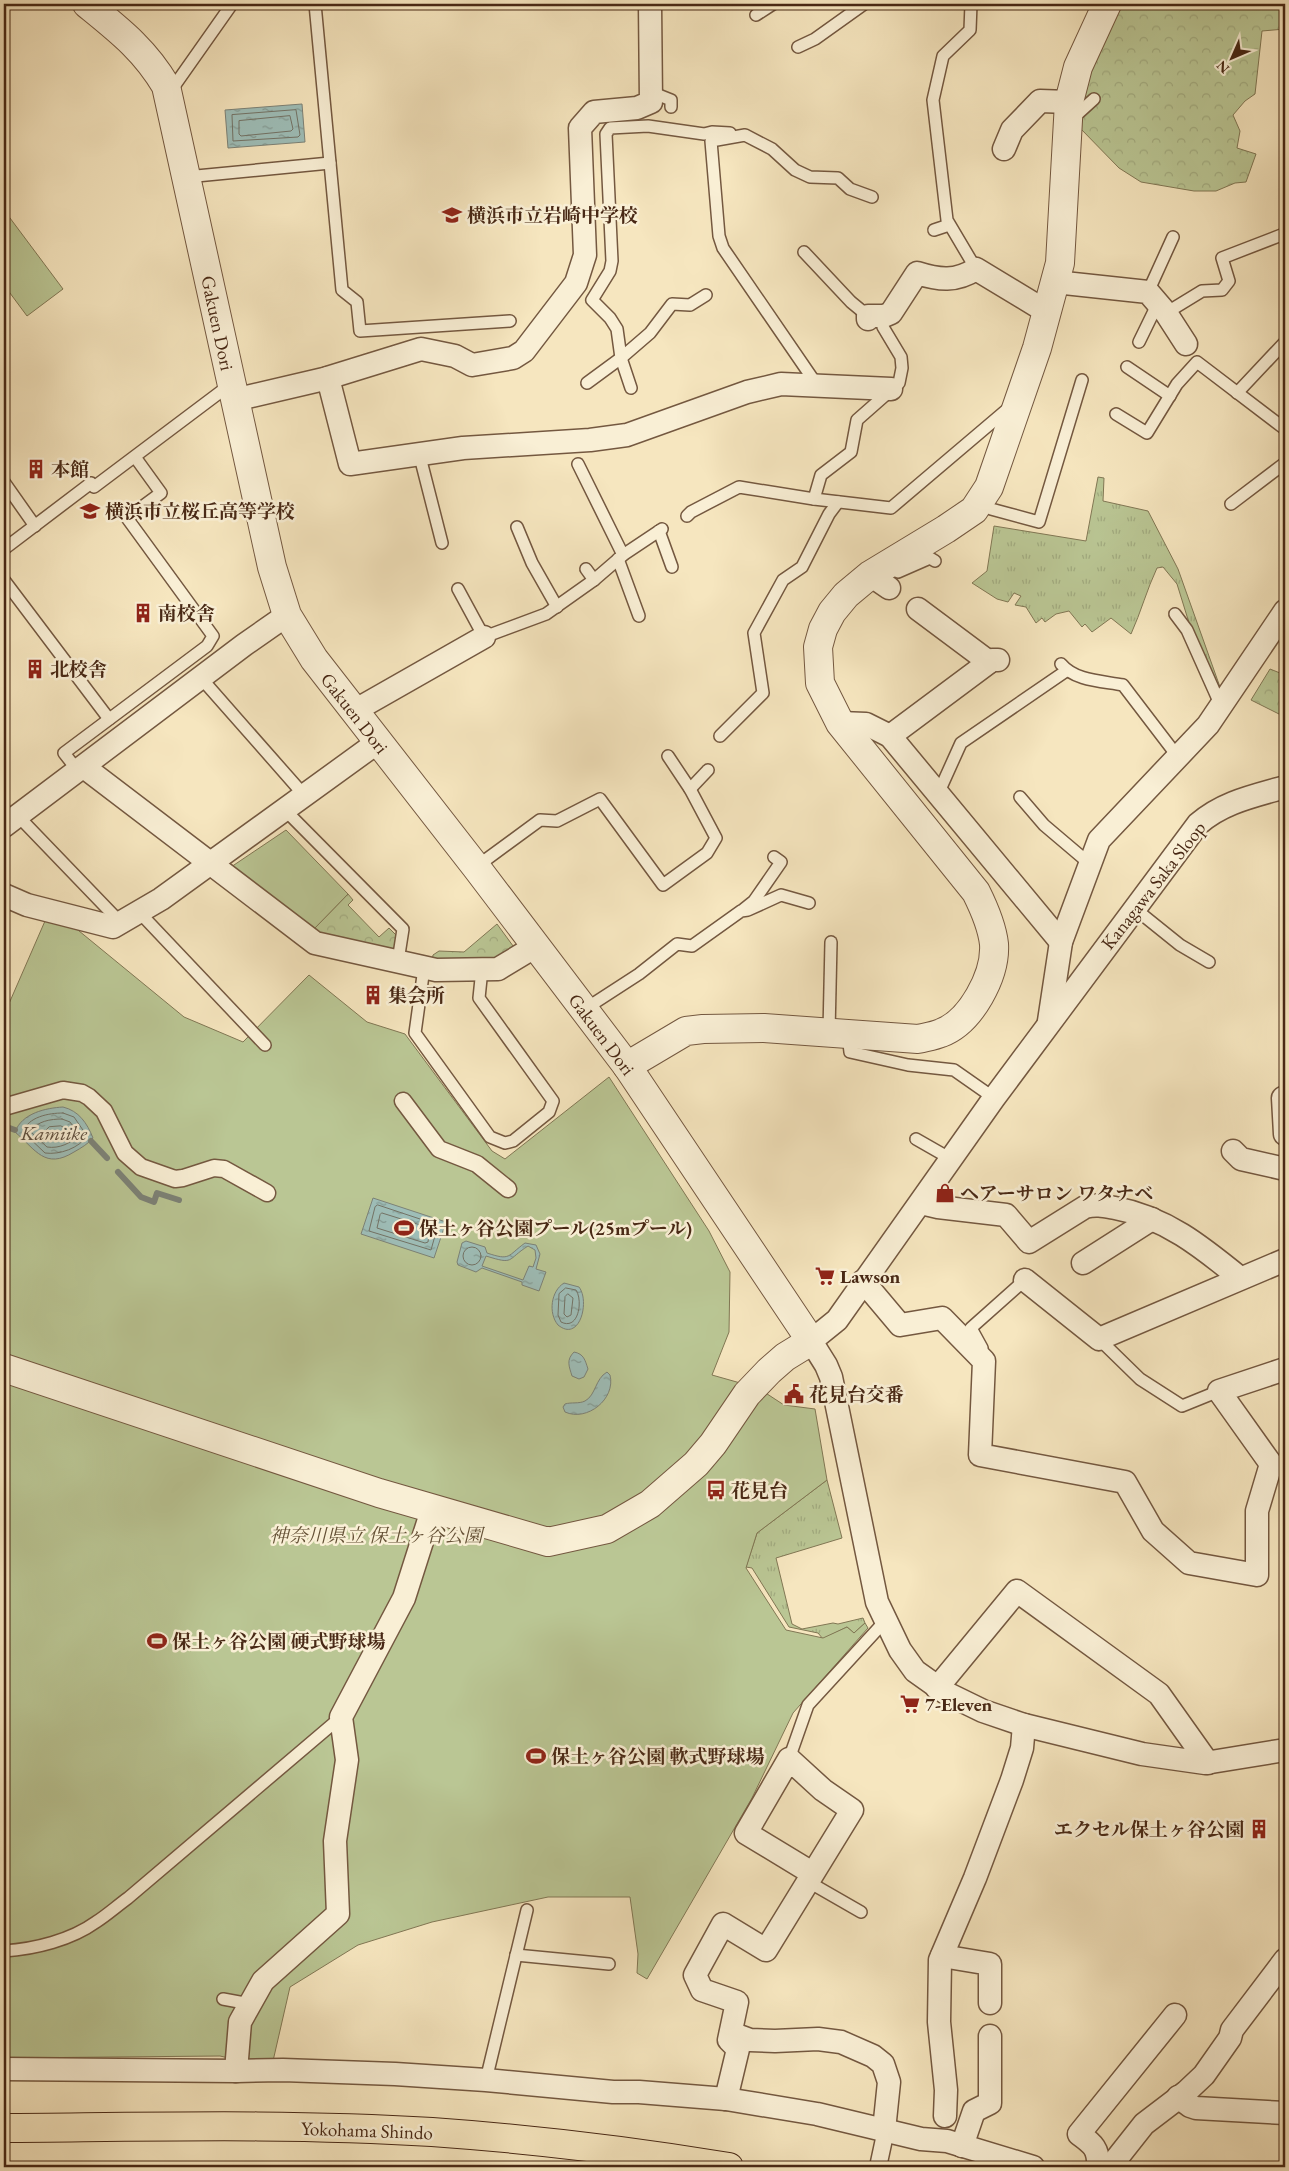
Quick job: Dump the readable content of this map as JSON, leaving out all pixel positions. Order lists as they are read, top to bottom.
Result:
{
  "streets": {
    "highway": ["Yokohama Shindo"],
    "street": ["Gakuen Dori", "Kanagawa Saka Sloop"]
  },
  "crossings": [
    ["Gakuen Dori", "Kanagawa Saka Sloop"]
  ],
  "water": ["Kamiike"],
  "parks": ["神奈川県立 保土ヶ谷公園"],
  "places": {
    "school or university": ["横浜市立岩崎中学校", "横浜市立桜丘高等学校"],
    "building": [
      "本館",
      "南校舎",
      "北校舎",
      "集会所",
      "エクセル保土ヶ谷公園"
    ],
    "shop": ["ヘアーサロン ワタナベ"],
    "sports": ["保土ヶ谷公園プール(25mプール)", "保土ヶ谷公園 硬式野球場", "保土ヶ谷公園 軟式野球場"],
    "supermarket": ["Lawson", "7-Eleven"],
    "public building": ["花見台交番"],
    "bus stop": ["花見台"]
  },
  "north": "bottom left"
}
